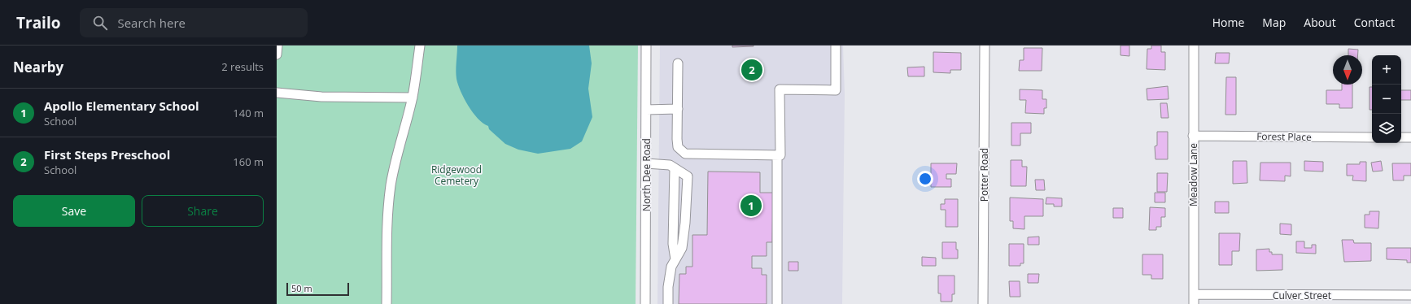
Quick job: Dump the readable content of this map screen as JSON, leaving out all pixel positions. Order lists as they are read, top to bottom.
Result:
{
  "streets": {
    "street": [
      "Forest Place",
      "North Dee Road",
      "Potter Road",
      "Meadow Lane",
      "Culver Street"
    ]
  },
  "crossings": [
    ["Forest Place", "Meadow Lane"],
    ["Meadow Lane", "Culver Street"]
  ],
  "parks": ["Ridgewood Cemetery"],
  "scale_bar": "50 m",
  "north": "bottom",
  "page": {
    "header": "Trailo",
    "search": "Search here",
    "nav": [
      "Home",
      "Map",
      "About",
      "Contact"
    ],
    "heading": ["Nearby", "2 results"],
    "map_buttons": ["+", "−"],
    "pins": ["2", "1"],
    "list": [
      {
        "mark": "1",
        "name": "Apollo Elementary School",
        "note": "School",
        "value": "140 m"
      },
      {
        "mark": "2",
        "name": "First Steps Preschool",
        "note": "School",
        "value": "160 m"
      }
    ],
    "buttons": ["Save", "Share"],
    "scale": "50 m"
  }
}
